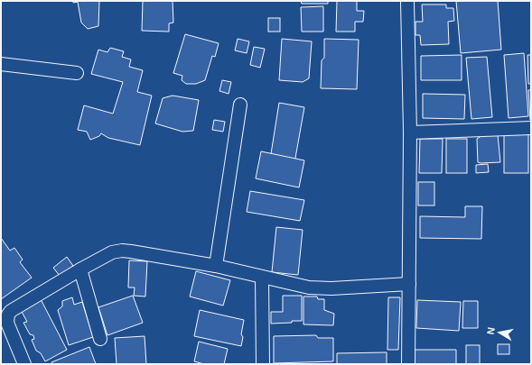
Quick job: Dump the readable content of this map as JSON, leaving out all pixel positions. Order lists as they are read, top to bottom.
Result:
{
  "north": "left"
}
